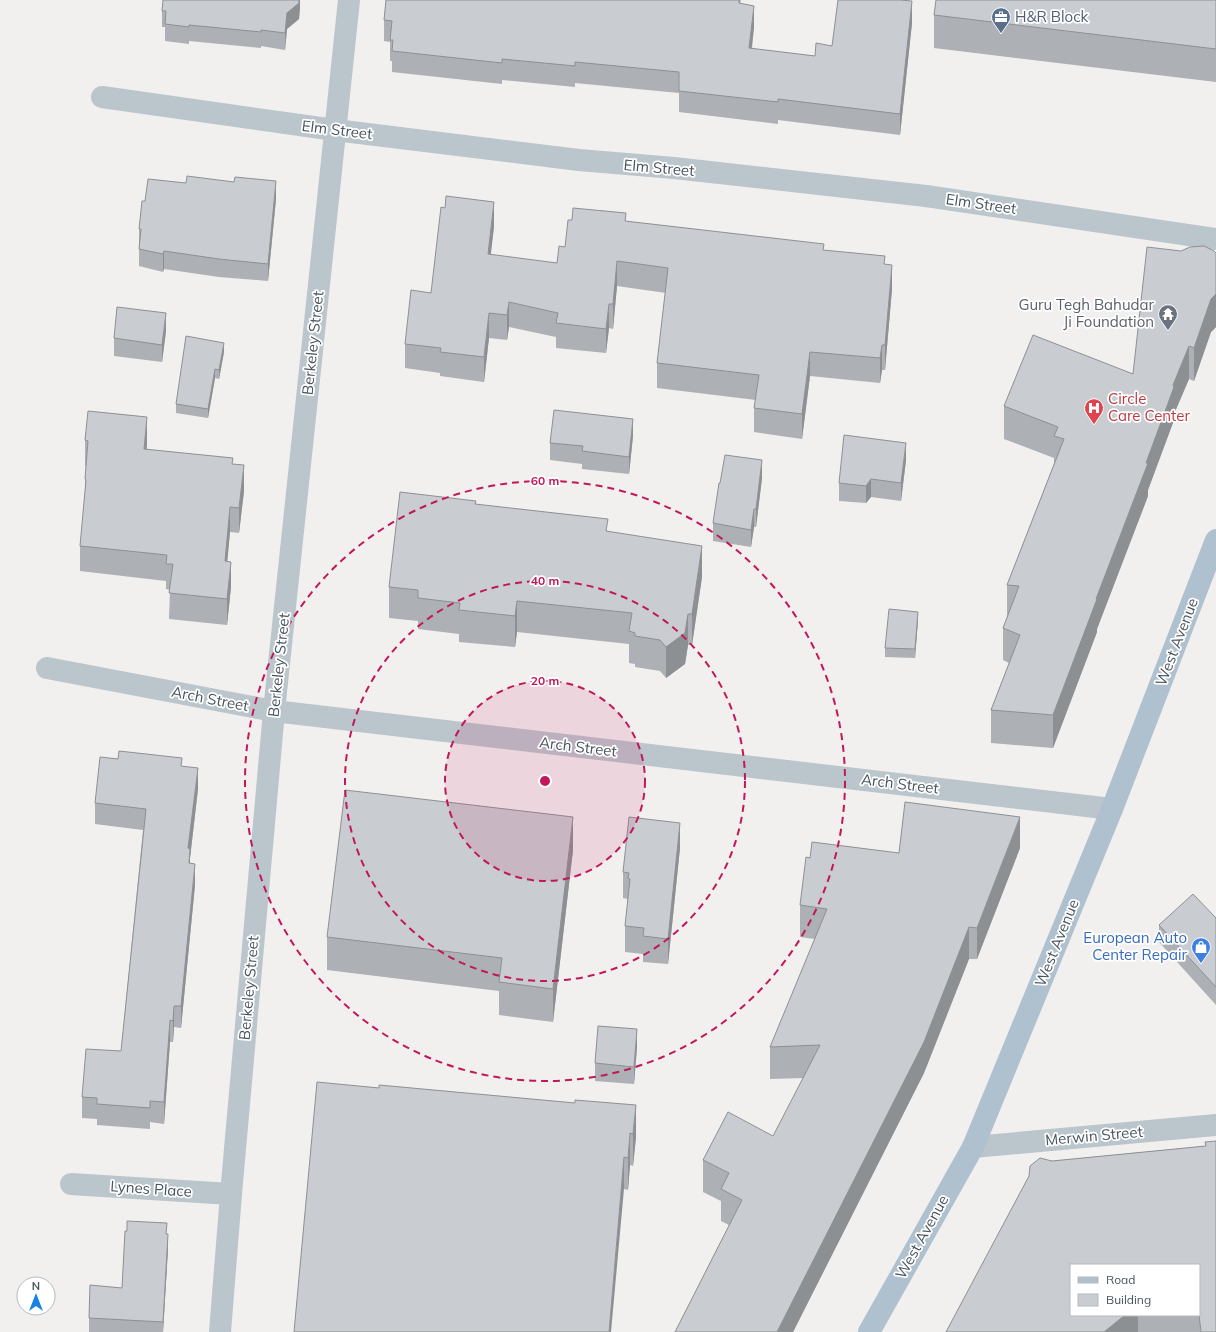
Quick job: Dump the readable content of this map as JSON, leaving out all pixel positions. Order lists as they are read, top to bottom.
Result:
{
  "streets": {
    "main road": ["West Avenue"],
    "street": [
      "Elm Street",
      "Berkeley Street",
      "Arch Street",
      "Merwin Street",
      "Lynes Place"
    ]
  },
  "crossings": [
    ["Elm Street", "Berkeley Street"],
    ["Berkeley Street", "Arch Street"],
    ["Berkeley Street", "Lynes Place"],
    ["West Avenue", "Arch Street"],
    ["West Avenue", "Merwin Street"]
  ],
  "places": {
    "office": ["H&R Block"],
    "temple": ["Guru Tegh Bahudar Ji Foundation"],
    "hospital": ["Circle Care Center"],
    "shop": ["European Auto Center Repair"]
  },
  "legend": ["Road", "Building"],
  "north": "top",
  "rings": ["60 m", "40 m", "20 m"]
}
